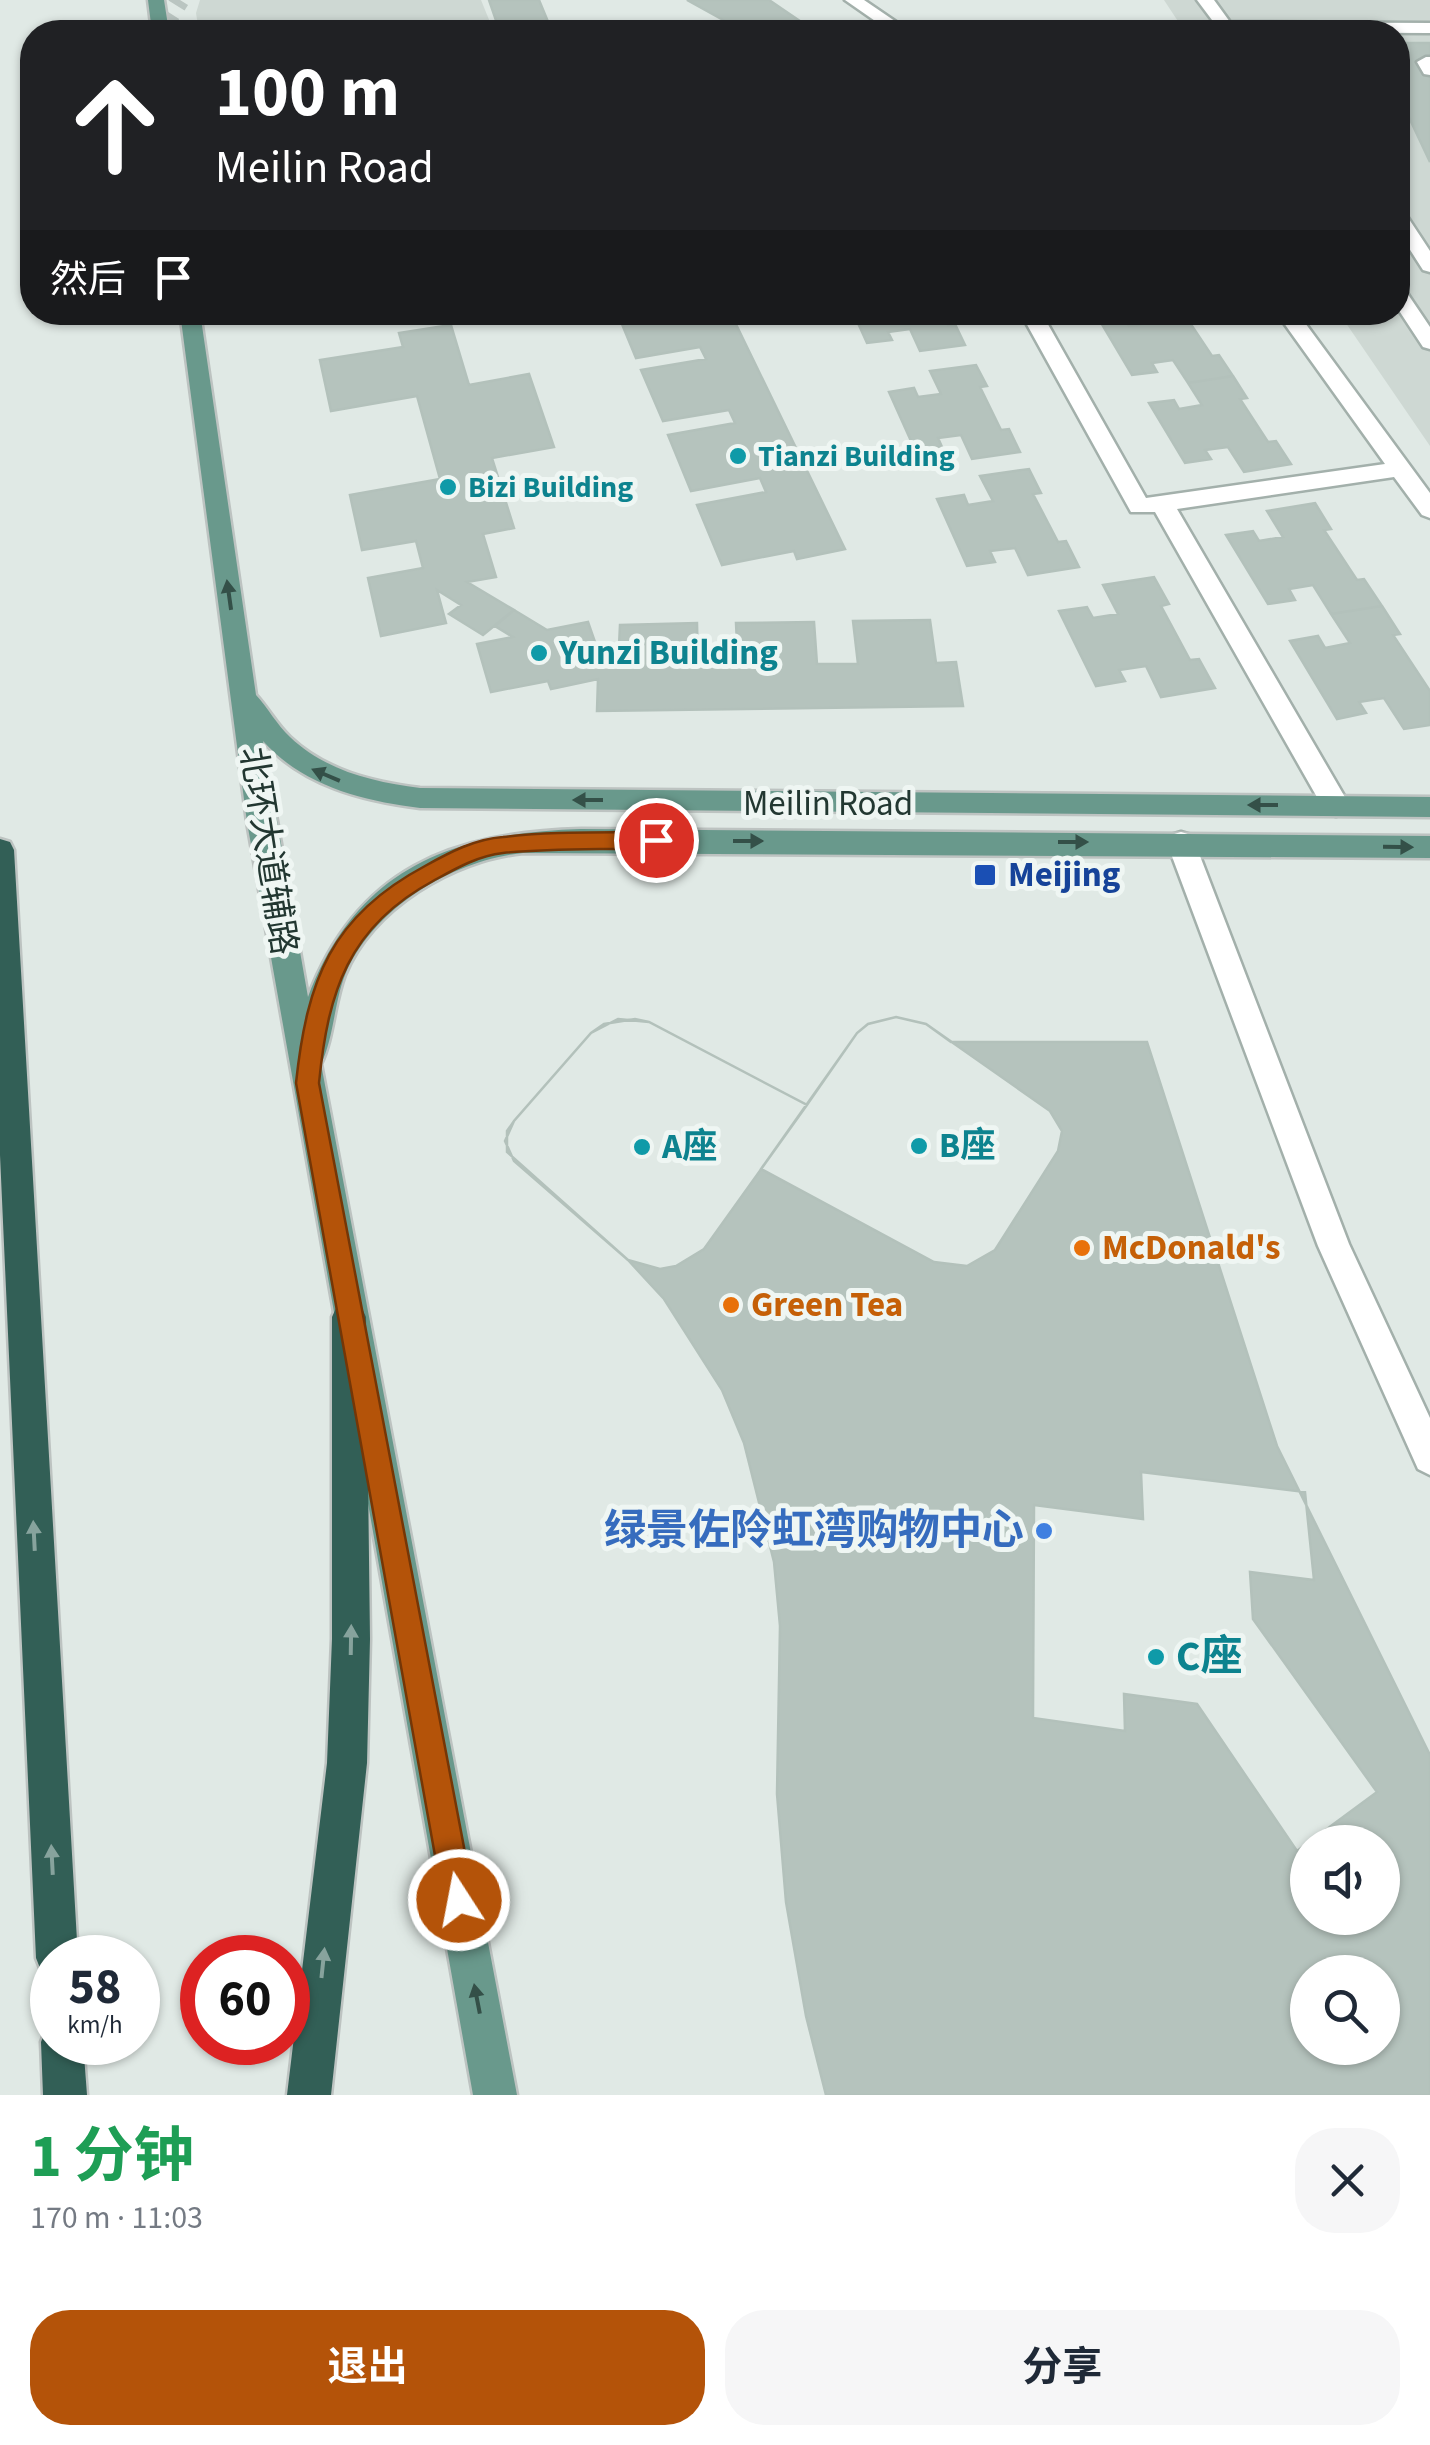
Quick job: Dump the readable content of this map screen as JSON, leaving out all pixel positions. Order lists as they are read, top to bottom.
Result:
{
  "streets": {
    "main road": ["Meilin Road", "北环大道辅路"]
  },
  "crossings": [
    ["Meilin Road", "北环大道辅路"]
  ],
  "one_way": ["北环大道辅路"],
  "places": {
    "other": [
      "Tianzi Building",
      "Bizi Building",
      "Yunzi Building",
      "B座",
      "A座",
      "McDonald's",
      "Green Tea",
      "绿景佐阾虹湾购物中心",
      "C座"
    ],
    "transit": ["Meijing"]
  },
  "page": {
    "turn": ["100 m", "Meilin Road"],
    "then": "然后",
    "speed": "58 km/h",
    "limit": "60",
    "heading": ["1 分钟", "170 m · 11:03"],
    "buttons": ["退出", "分享"]
  }
}
